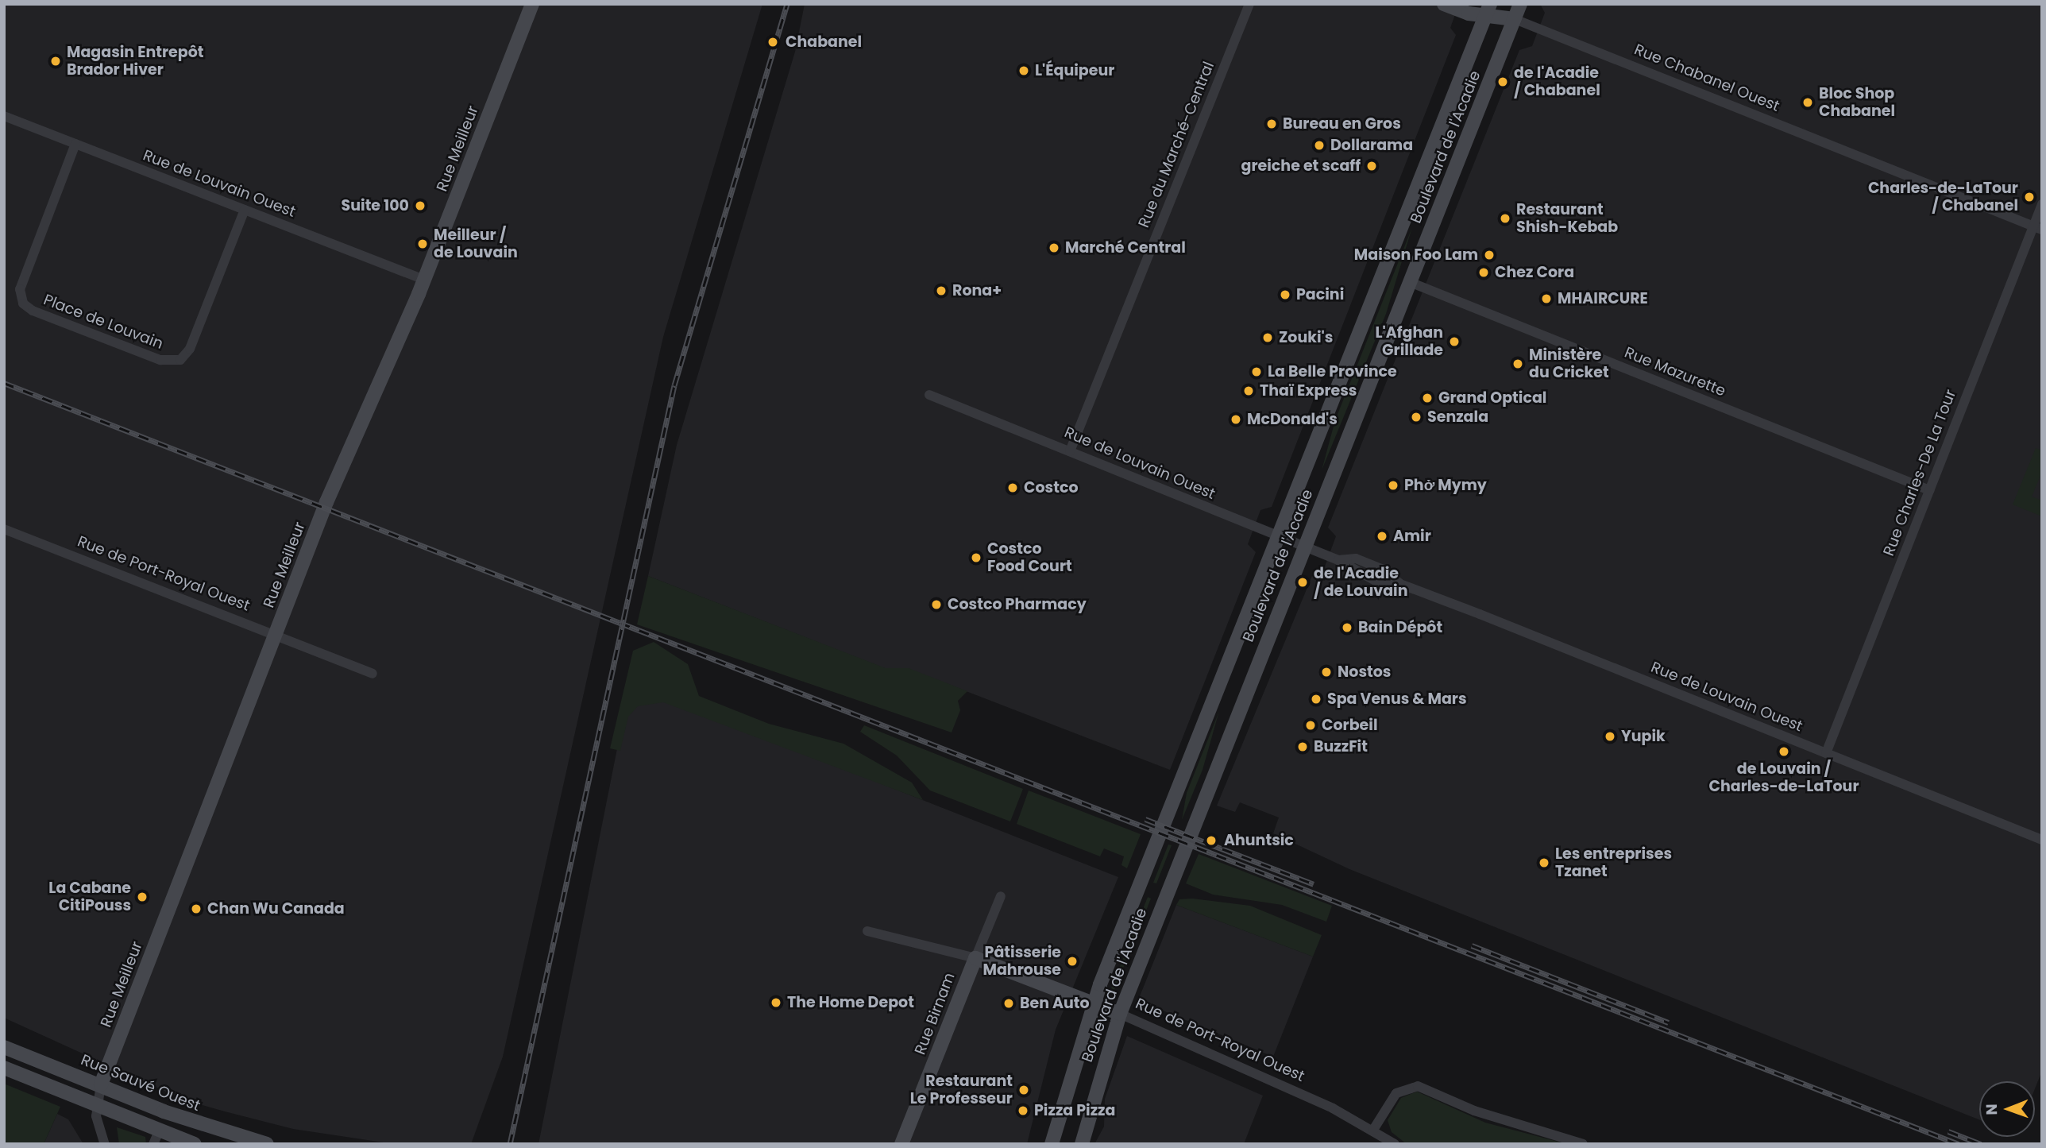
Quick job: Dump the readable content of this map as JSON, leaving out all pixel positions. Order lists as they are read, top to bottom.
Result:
{
  "streets": {
    "main road": [
      "Rue Chabanel Ouest",
      "Boulevard de l'Acadie",
      "Rue Meilleur",
      "Rue de Port-Royal Ouest",
      "Rue Birnam",
      "Rue Sauvé Ouest"
    ],
    "street": [
      "Rue du Marché-Central",
      "Rue de Louvain Ouest",
      "Place de Louvain",
      "Rue Mazurette",
      "Rue Charles-De La Tour"
    ]
  },
  "crossings": [
    ["Rue Chabanel Ouest", "Boulevard de l'Acadie"],
    ["Rue Chabanel Ouest", "Rue Charles-De La Tour"],
    ["Rue du Marché-Central", "Rue de Louvain Ouest"],
    ["Boulevard de l'Acadie", "Rue de Louvain Ouest"],
    ["Boulevard de l'Acadie", "Rue Mazurette"],
    ["Boulevard de l'Acadie", "Rue de Port-Royal Ouest"],
    ["Rue Meilleur", "Rue de Louvain Ouest"],
    ["Rue Meilleur", "Rue de Port-Royal Ouest"],
    ["Rue Meilleur", "Rue Sauvé Ouest"],
    ["Rue de Louvain Ouest", "Place de Louvain"],
    ["Rue de Louvain Ouest", "Rue Charles-De La Tour"],
    ["Rue Mazurette", "Rue Charles-De La Tour"],
    ["Rue de Port-Royal Ouest", "Rue Birnam"]
  ],
  "places": [
    "Chabanel",
    "Magasin Entrepôt Brador Hiver",
    "L'Équipeur",
    "de l'Acadie / Chabanel",
    "Bloc Shop Chabanel",
    "Bureau en Gros",
    "Dollarama",
    "greiche et scaff",
    "Charles-de-LaTour / Chabanel",
    "Suite 100",
    "Restaurant Shish-Kebab",
    "Meilleur / de Louvain",
    "Marché Central",
    "Maison Foo Lam",
    "Chez Cora",
    "Rona+",
    "Pacini",
    "MHAIRCURE",
    "Zouki's",
    "L'Afghan Grillade",
    "Ministère du Cricket",
    "La Belle Province",
    "Thaï Express",
    "Grand Optical",
    "Senzala",
    "McDonald's",
    "Phở Mymy",
    "Costco",
    "Amir",
    "Costco Food Court",
    "de l'Acadie / de Louvain",
    "Costco Pharmacy",
    "Bain Dépôt",
    "Nostos",
    "Spa Venus & Mars",
    "Corbeil",
    "Yupik",
    "BuzzFit",
    "de Louvain / Charles-de-LaTour",
    "Ahuntsic",
    "Les entreprises Tzanet",
    "La Cabane CitiPouss",
    "Chan Wu Canada",
    "Pâtisserie Mahrouse",
    "The Home Depot",
    "Ben Auto",
    "Restaurant Le Professeur",
    "Pizza Pizza"
  ],
  "north": "left"
}
